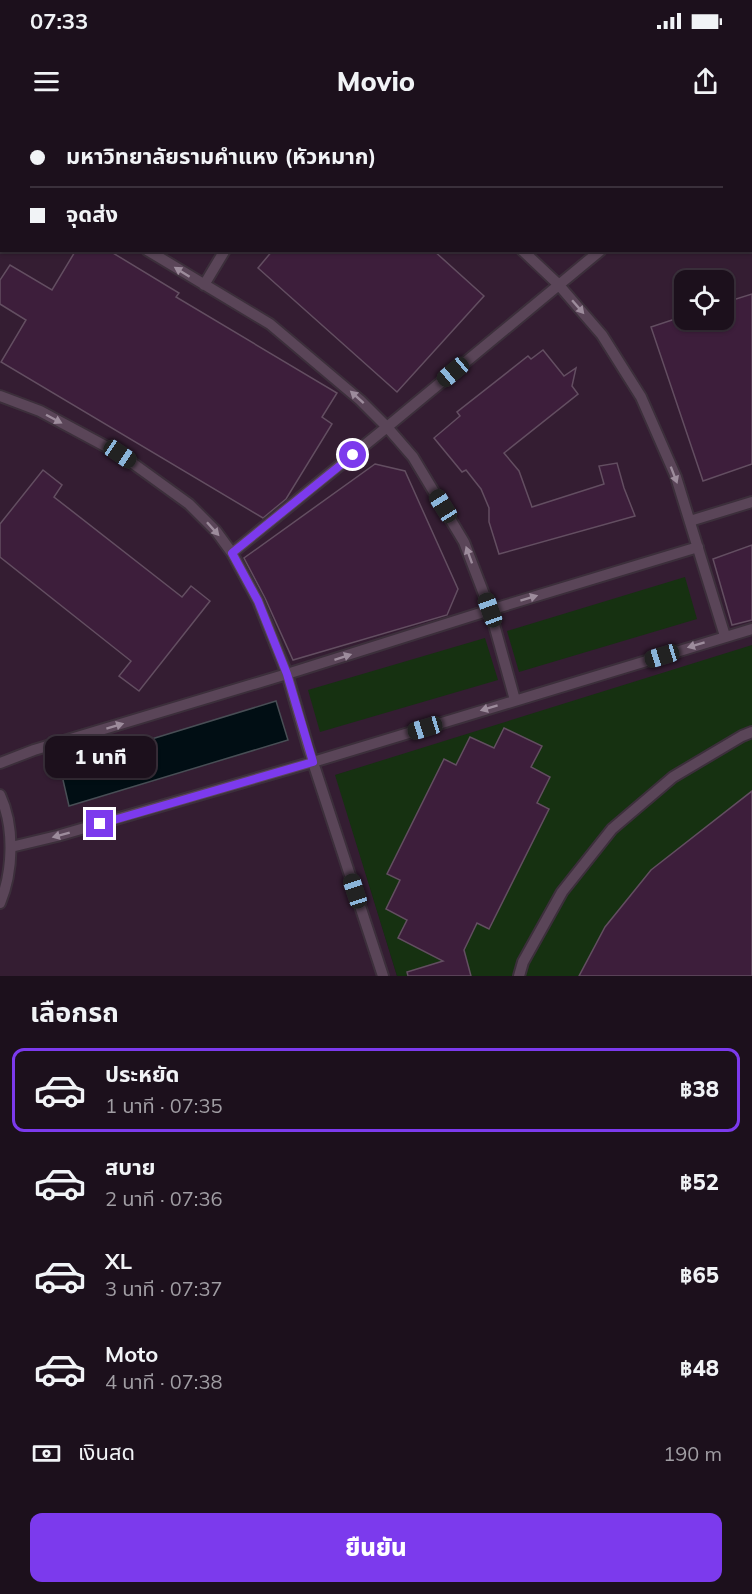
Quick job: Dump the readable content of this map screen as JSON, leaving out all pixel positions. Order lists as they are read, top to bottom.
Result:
{
  "page": {
    "status": "07:33",
    "header": "Movio",
    "banner": ["มหาวิทยาลัยรามคำแหง (หัวหมาก)", "จุดส่ง"],
    "bubble": "1 นาที",
    "heading": "เลือกรถ",
    "list": [
      {
        "name": "ประหยัด",
        "note": "1 นาที · 07:35",
        "value": "฿38"
      },
      {
        "name": "สบาย",
        "note": "2 นาที · 07:36",
        "value": "฿52"
      },
      {
        "name": "XL",
        "note": "3 นาที · 07:37",
        "value": "฿65"
      },
      {
        "name": "Moto",
        "note": "4 นาที · 07:38",
        "value": "฿48"
      }
    ],
    "pay": ["เงินสด", "190 m"],
    "buttons": "ยืนยัน"
  }
}
